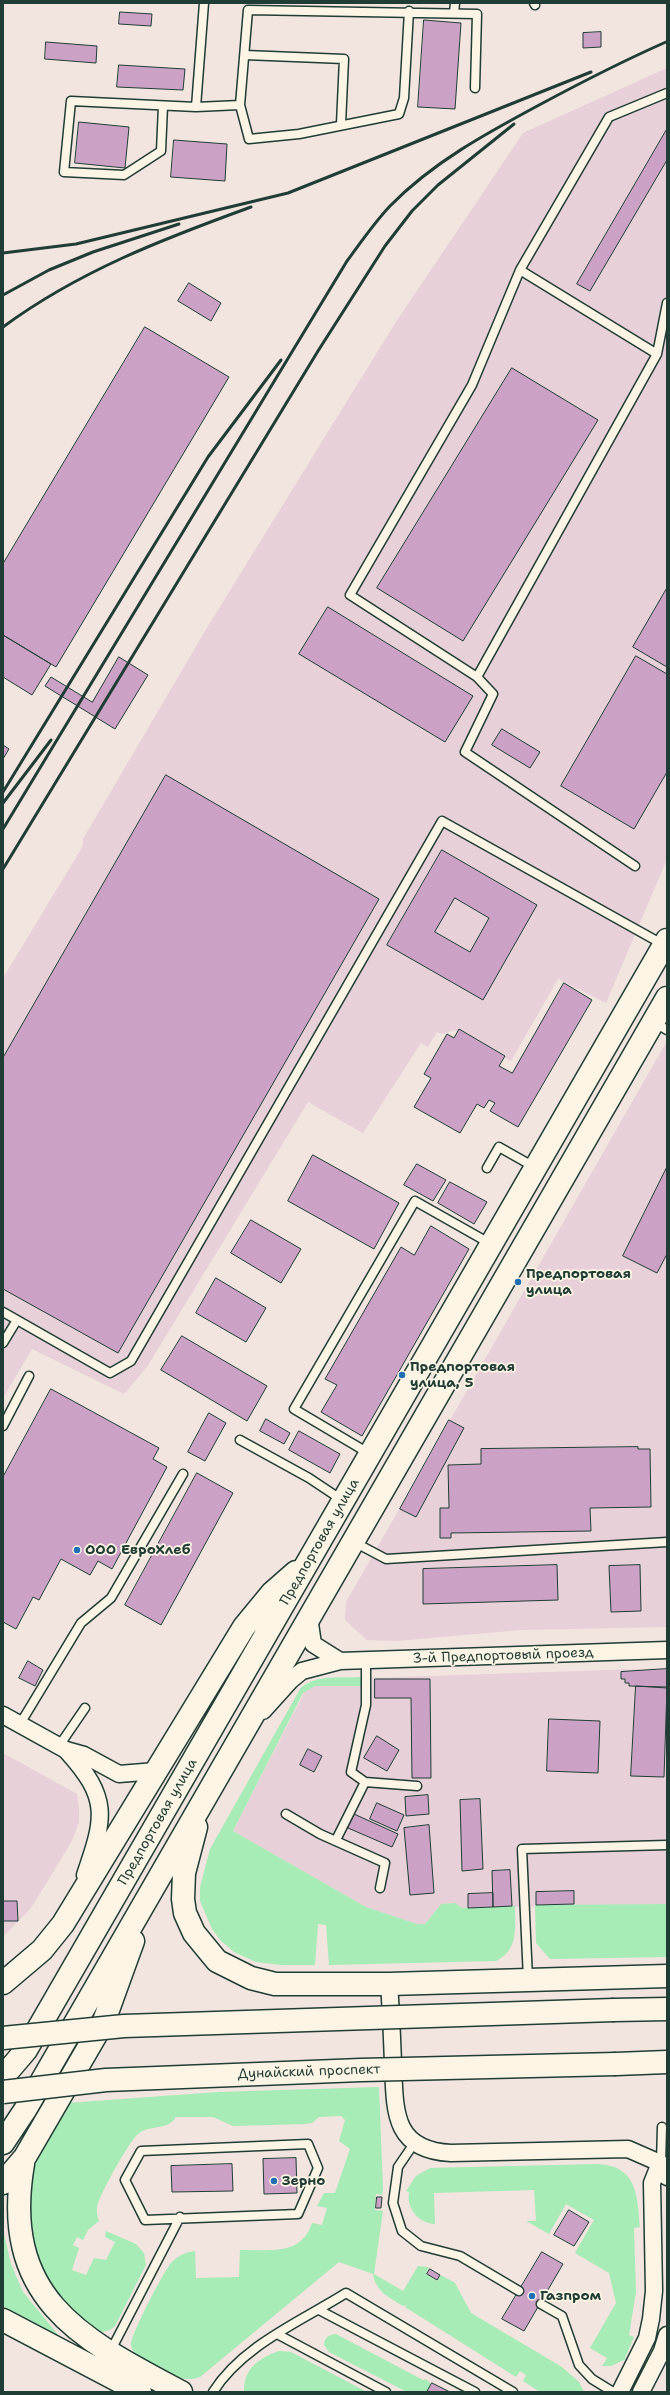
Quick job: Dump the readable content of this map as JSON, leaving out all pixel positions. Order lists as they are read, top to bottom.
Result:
{
  "streets": {
    "main road": ["Предпортовая улица", "Дунайский проспект"],
    "street": ["3-й Предпортовый проезд"]
  },
  "crossings": [
    ["Предпортовая улица", "3-й Предпортовый проезд"]
  ],
  "places": [
    "Предпортовая улица",
    "Предпортовая улица, 5",
    "ООО ЕвроХлеб",
    "Зерно",
    "Газпром"
  ]
}
